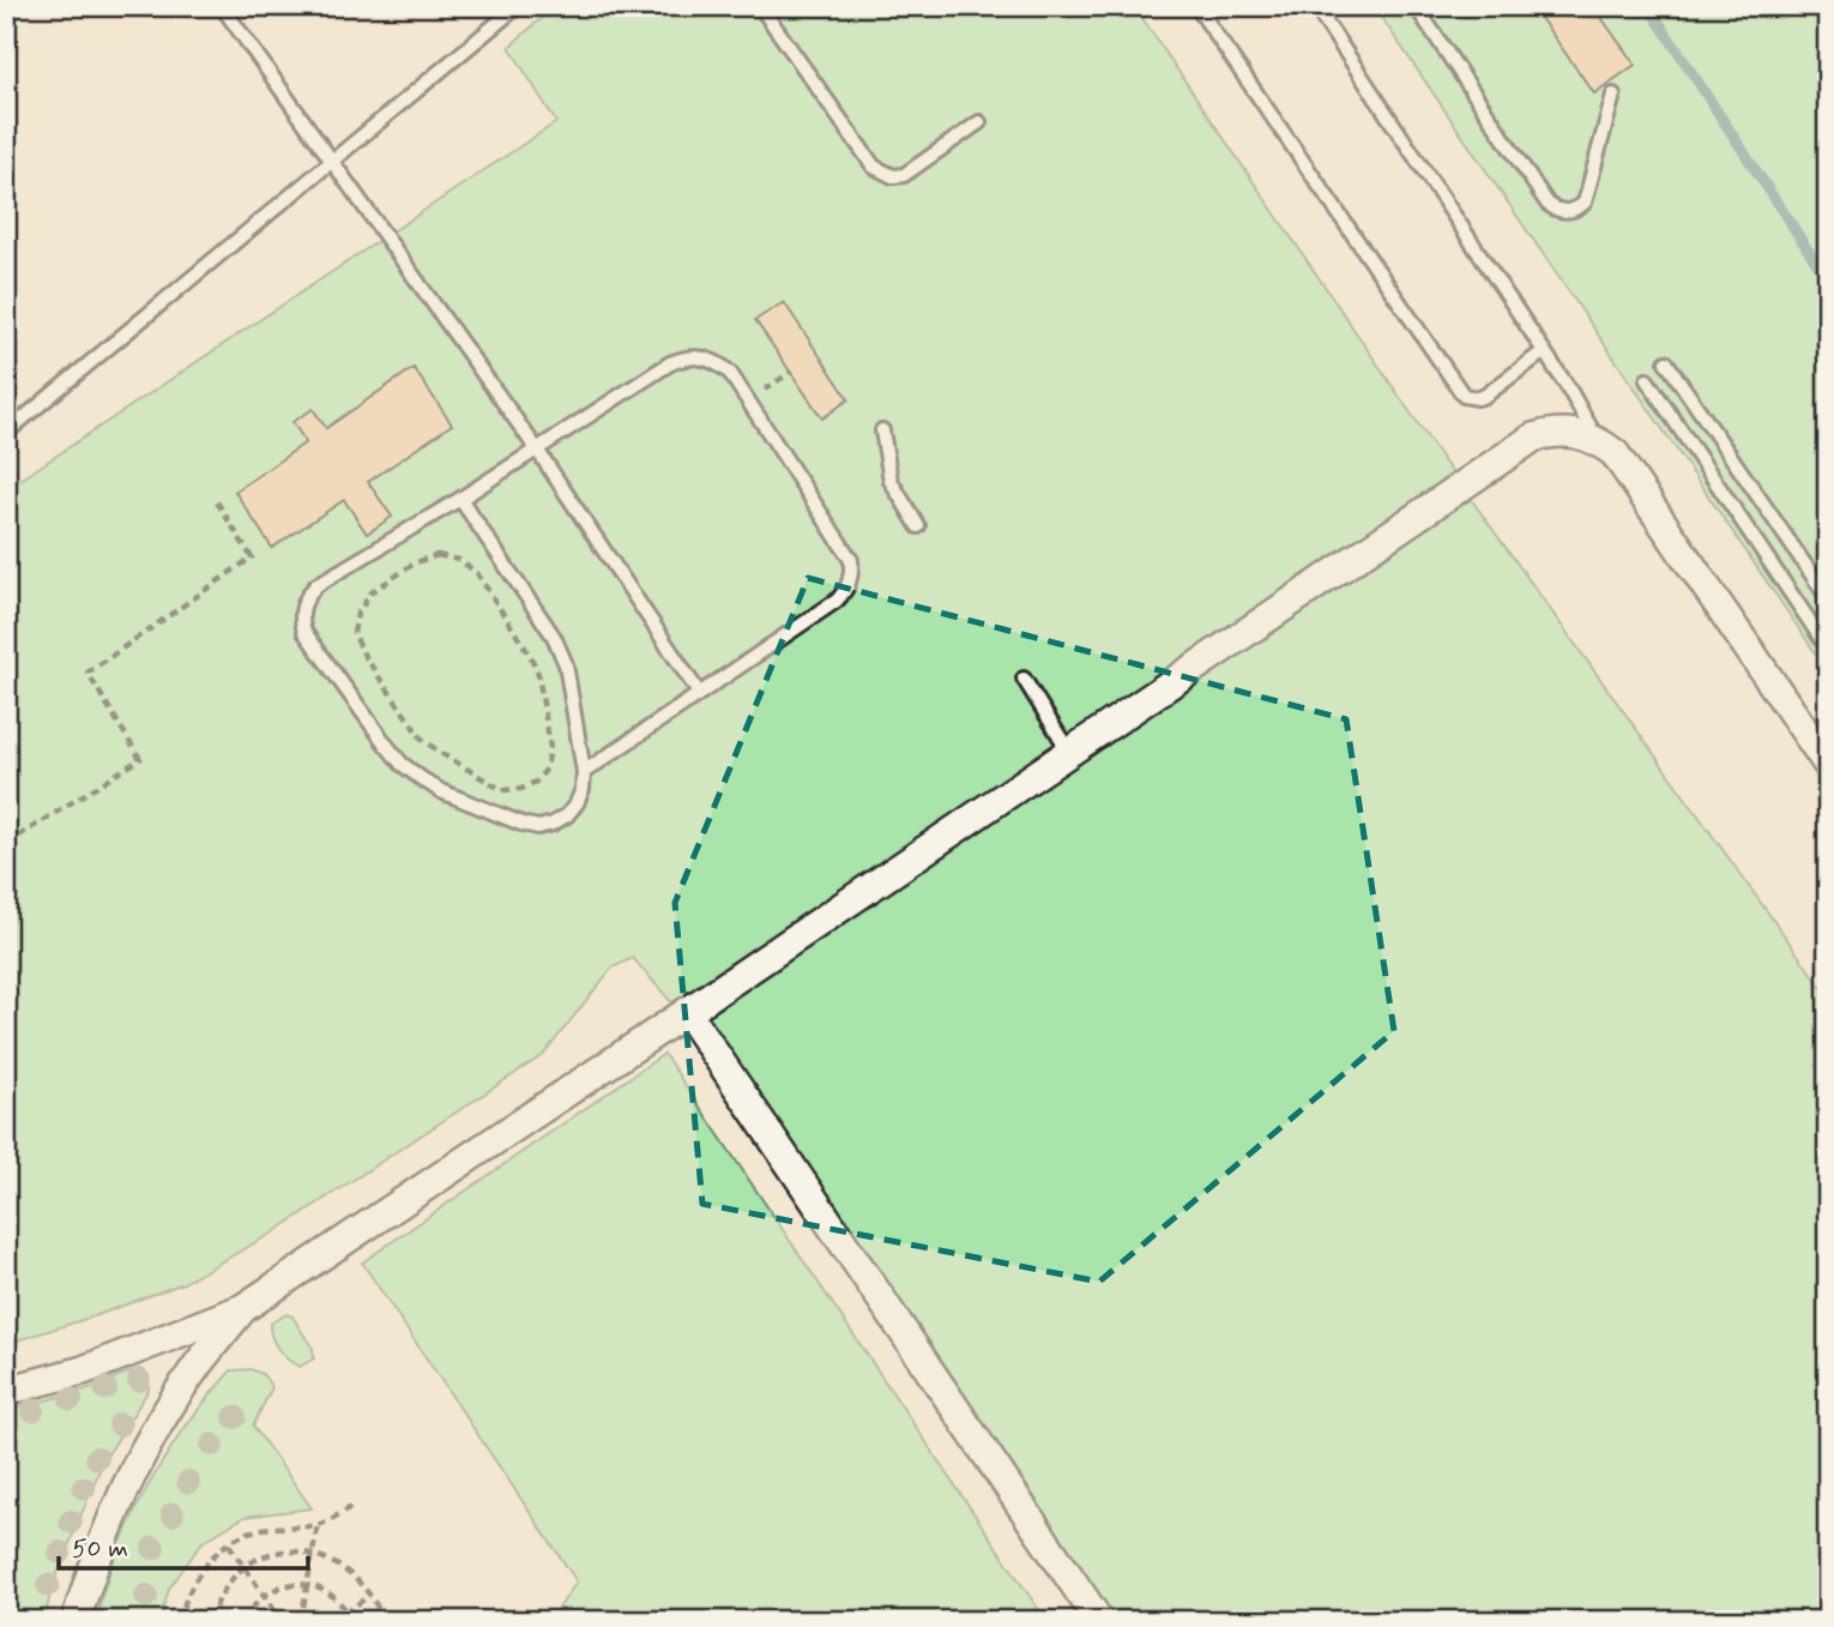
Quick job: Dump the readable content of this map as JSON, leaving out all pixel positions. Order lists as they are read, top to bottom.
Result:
{
  "scale_bar": "50 m"
}
